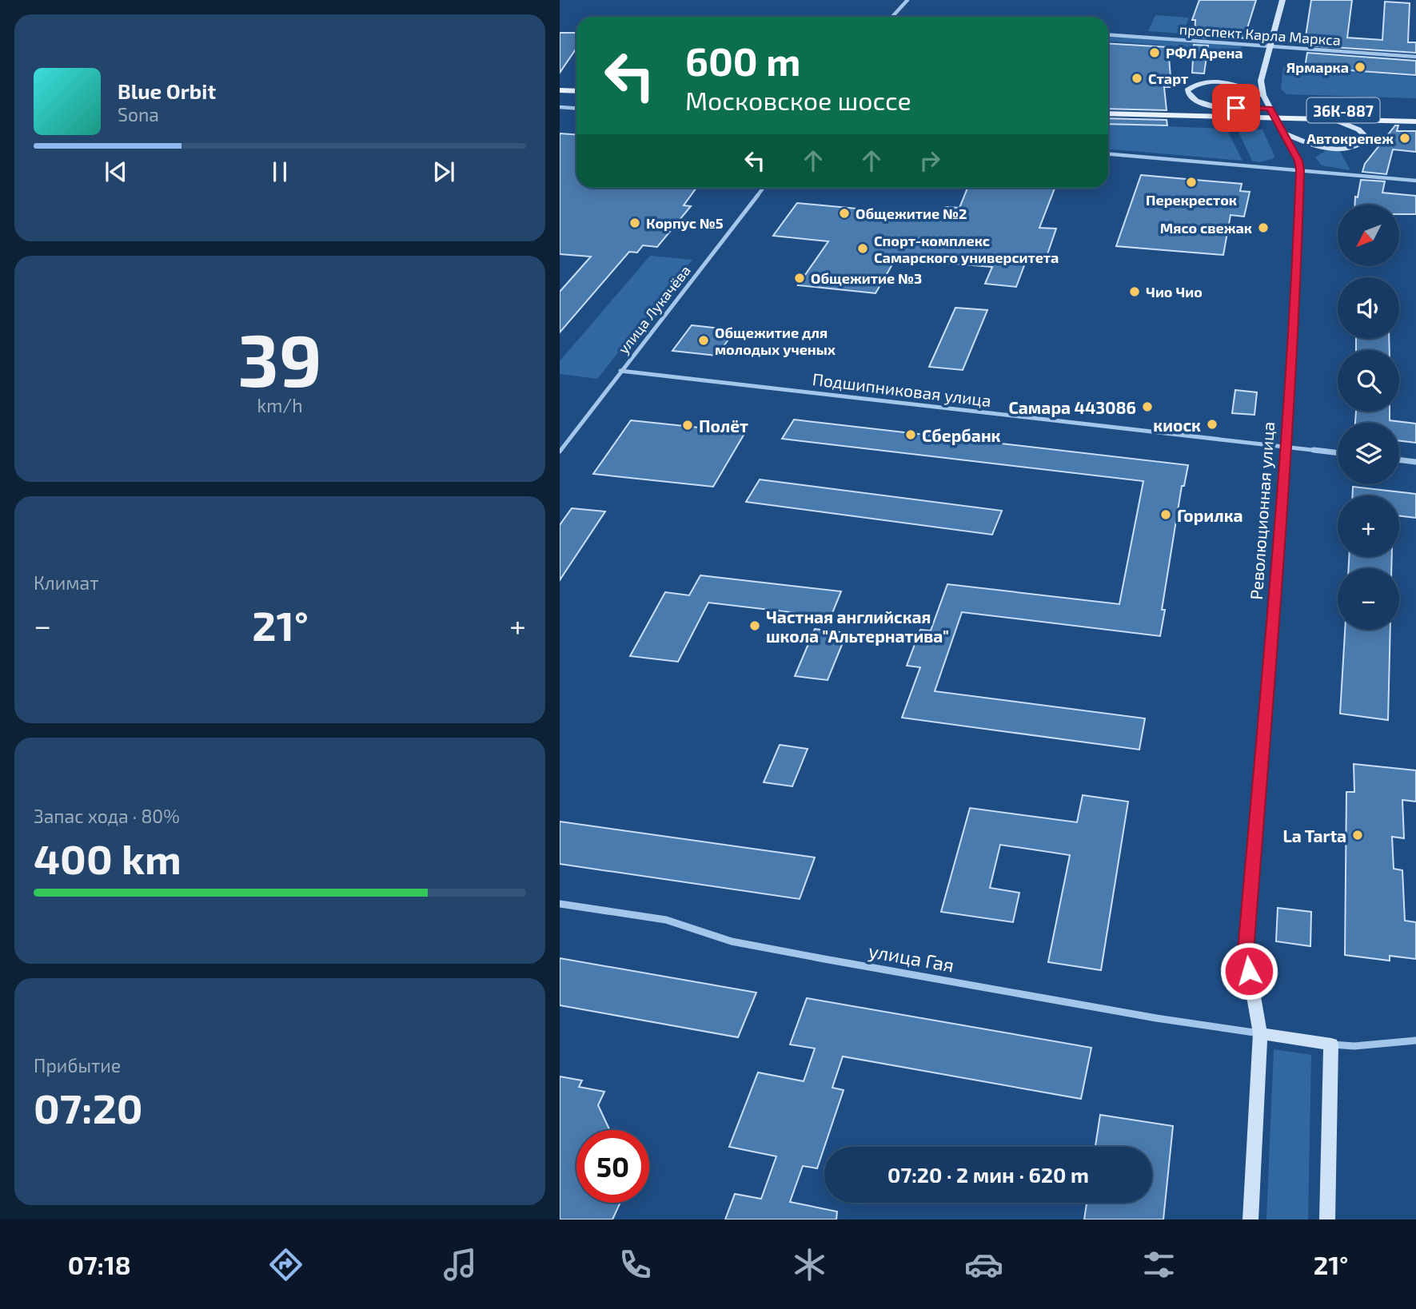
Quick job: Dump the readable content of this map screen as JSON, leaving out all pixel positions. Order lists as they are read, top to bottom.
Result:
{
  "streets": {
    "main road": ["36К-887", "Революционная улица"],
    "street": [
      "проспект Карла Маркса",
      "улица Лукачёва",
      "Подшипниковая улица",
      "улица Гая"
    ]
  },
  "crossings": [
    ["проспект Карла Маркса", "Революционная улица"],
    ["36К-887", "Революционная улица"],
    ["улица Лукачёва", "Подшипниковая улица"],
    ["Подшипниковая улица", "Революционная улица"],
    ["Революционная улица", "улица Гая"]
  ],
  "places": [
    "РФЛ Арена",
    "Ярмарка",
    "Старт",
    "Автокрепеж",
    "Перекресток",
    "Общежитие №2",
    "Корпус №5",
    "Мясо свежак",
    "Спорт-комплекс Самарского университета",
    "Общежитие №3",
    "Чио Чио",
    "Общежитие для молодых ученых",
    "Самара 443086",
    "киоск",
    "Полёт",
    "Сбербанк",
    "Горилка",
    "Частная английская школа \"Альтернатива\"",
    "La Tarta"
  ],
  "north": "bottom left",
  "page": {
    "turn": ["600 m", "Московское шоссе"],
    "song": ["Blue Orbit", "Sona"],
    "map_buttons": ["+", "−"],
    "tile": [
      ["39", "km/h"],
      "Климат",
      ["Запас хода · 80%", "400 km"],
      ["Прибытие", "07:20"]
    ],
    "heat": ["−", "21°", "+"],
    "limit": "50",
    "trip": "07:20 · 2 мин · 620 m",
    "tabs": ["07:18", "21°"]
  }
}
